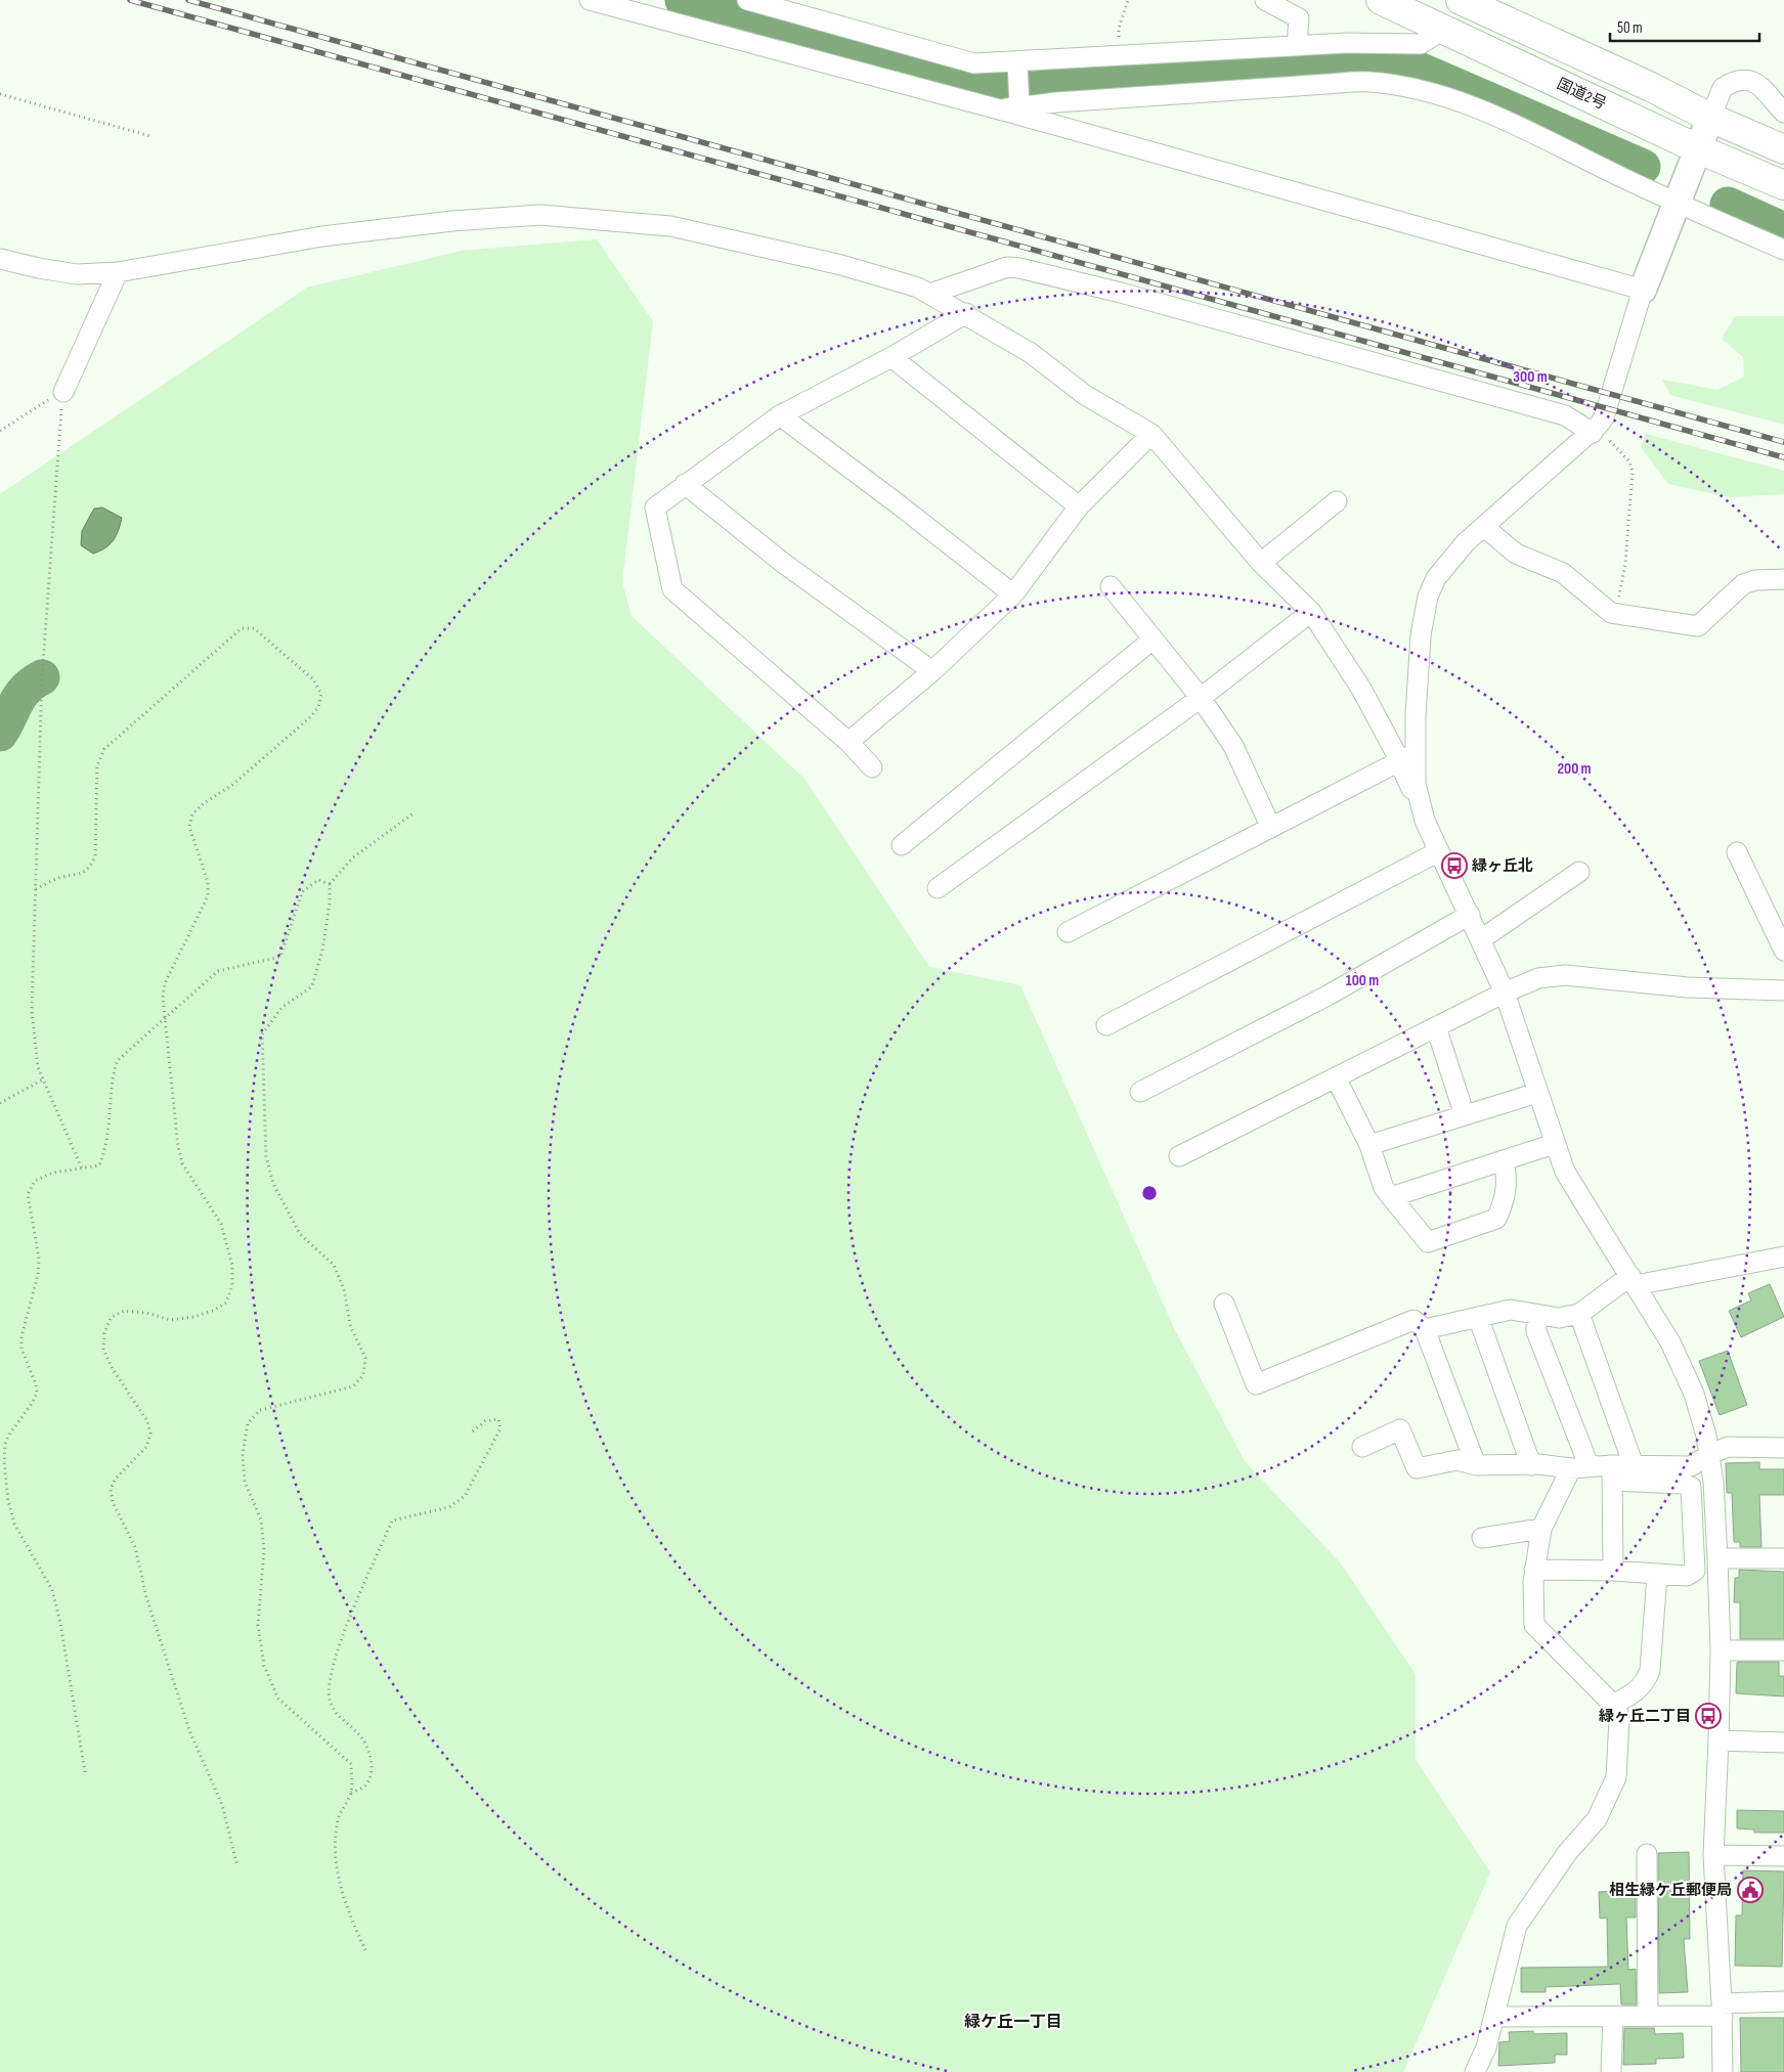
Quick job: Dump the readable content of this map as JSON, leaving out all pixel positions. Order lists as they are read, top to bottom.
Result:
{
  "streets": {
    "highway": ["国道2号"]
  },
  "districts": ["緑ケ丘一丁目"],
  "places": {
    "bus stop": ["緑ヶ丘北", "緑ヶ丘二丁目"],
    "public building": ["相生緑ケ丘郵便局"]
  },
  "scale_bar": "50 m",
  "rings": ["300 m", "200 m", "100 m"]
}
